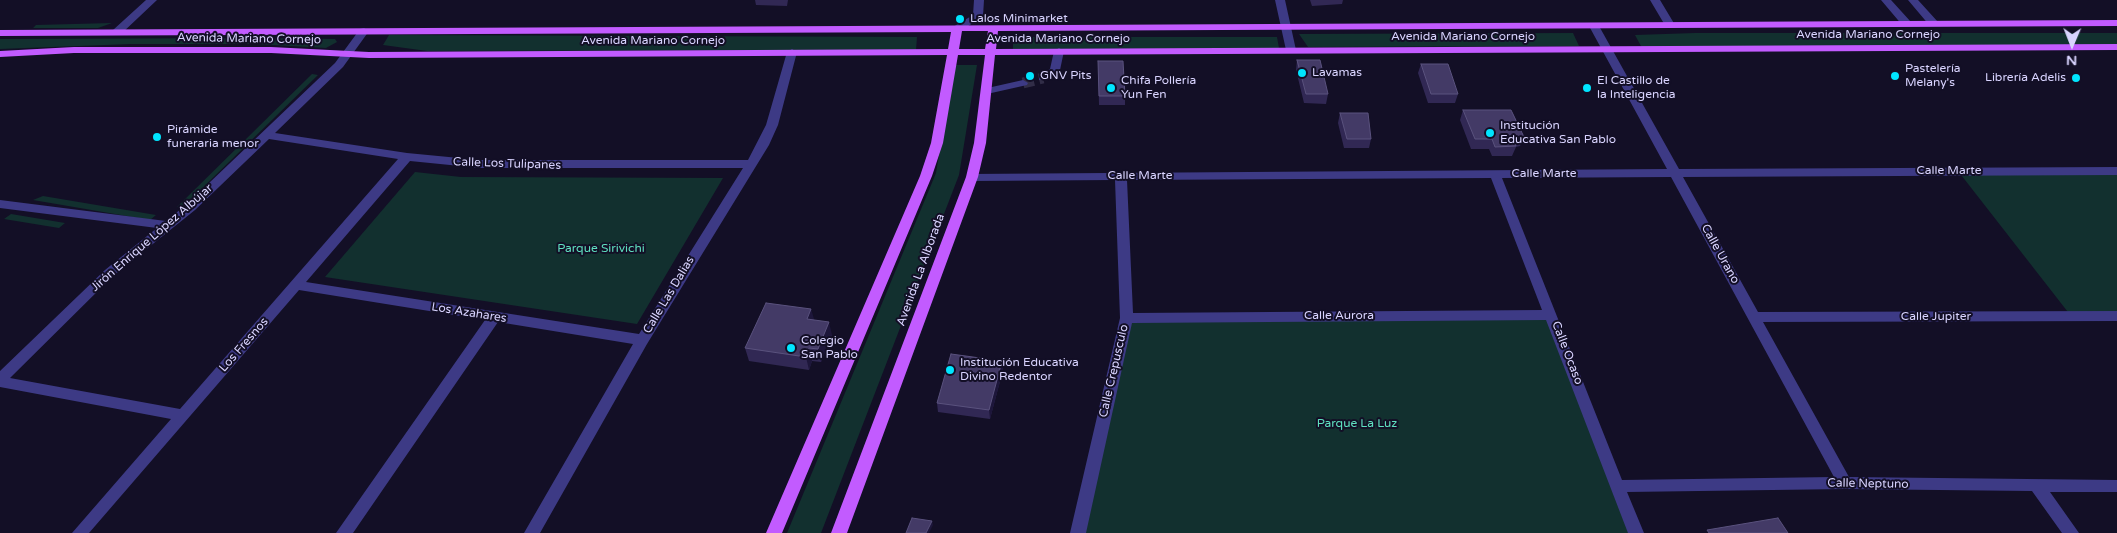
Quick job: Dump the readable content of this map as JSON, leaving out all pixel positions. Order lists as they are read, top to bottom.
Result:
{
  "streets": {
    "main road": ["Avenida Mariano Cornejo", "Avenida La Alborada"],
    "street": [
      "Calle Los Tulipanes",
      "Calle Marte",
      "Jirón Enrique López Albújar",
      "Calle Urano",
      "Calle Las Dalias",
      "Los Azahares",
      "Calle Aurora",
      "Calle Jupiter",
      "Los Fresnos",
      "Calle Ocaso",
      "Calle Crepusculo",
      "Calle Neptuno"
    ]
  },
  "crossings": [
    ["Avenida Mariano Cornejo", "Jirón Enrique López Albújar"],
    ["Avenida Mariano Cornejo", "Calle Urano"],
    ["Avenida Mariano Cornejo", "Avenida La Alborada"],
    ["Avenida Mariano Cornejo", "Calle Las Dalias"],
    ["Calle Los Tulipanes", "Jirón Enrique López Albújar"],
    ["Calle Los Tulipanes", "Calle Las Dalias"],
    ["Calle Los Tulipanes", "Los Fresnos"],
    ["Calle Marte", "Calle Urano"],
    ["Calle Marte", "Avenida La Alborada"],
    ["Calle Marte", "Calle Ocaso"],
    ["Calle Marte", "Calle Crepusculo"],
    ["Calle Urano", "Calle Jupiter"],
    ["Calle Urano", "Calle Neptuno"],
    ["Calle Las Dalias", "Los Azahares"],
    ["Los Azahares", "Los Fresnos"],
    ["Calle Aurora", "Calle Ocaso"],
    ["Calle Aurora", "Calle Crepusculo"],
    ["Calle Ocaso", "Calle Neptuno"]
  ],
  "parks": ["Parque Sirivichi", "Parque La Luz"],
  "places": [
    "Lalos Minimarket",
    "Lavamas",
    "GNV Pits",
    "Pastelería Melany's",
    "Librería Adelis",
    "Chifa Pollería Yun Fen",
    "El Castillo de la Inteligencia",
    "Institución Educativa San Pablo",
    "Pirámide funeraria menor",
    "Colegio San Pablo",
    "Institución Educativa Divino Redentor"
  ],
  "north": "bottom"
}
